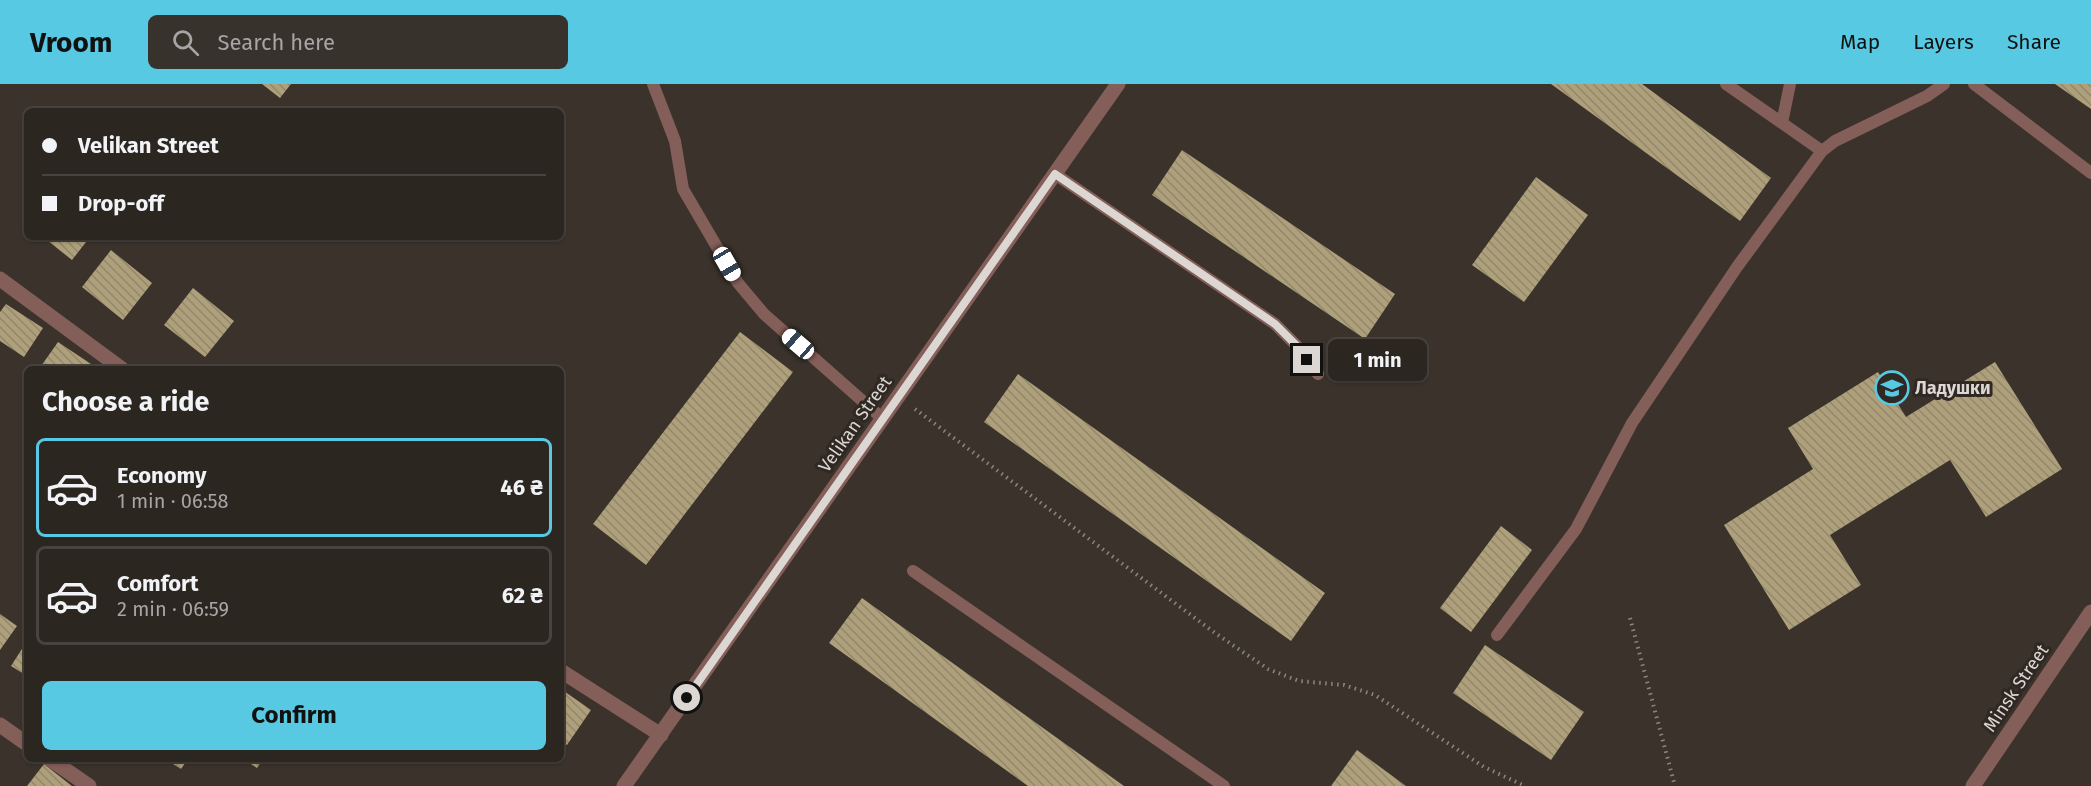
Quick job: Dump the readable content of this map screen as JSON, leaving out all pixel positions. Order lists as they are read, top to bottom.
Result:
{
  "streets": {
    "street": ["Velikan Street", "Minsk Street"]
  },
  "places": {
    "school or university": ["Ладушки"]
  },
  "page": {
    "header": "Vroom",
    "search": "Search here",
    "nav": ["Map", "Layers", "Share"],
    "banner": ["Velikan Street", "Drop-off"],
    "bubble": "1 min",
    "heading": "Choose a ride",
    "list": [
      {
        "name": "Economy",
        "note": "1 min · 06:58",
        "value": "46 ₴"
      },
      {
        "name": "Comfort",
        "note": "2 min · 06:59",
        "value": "62 ₴"
      }
    ],
    "buttons": "Confirm"
  }
}
